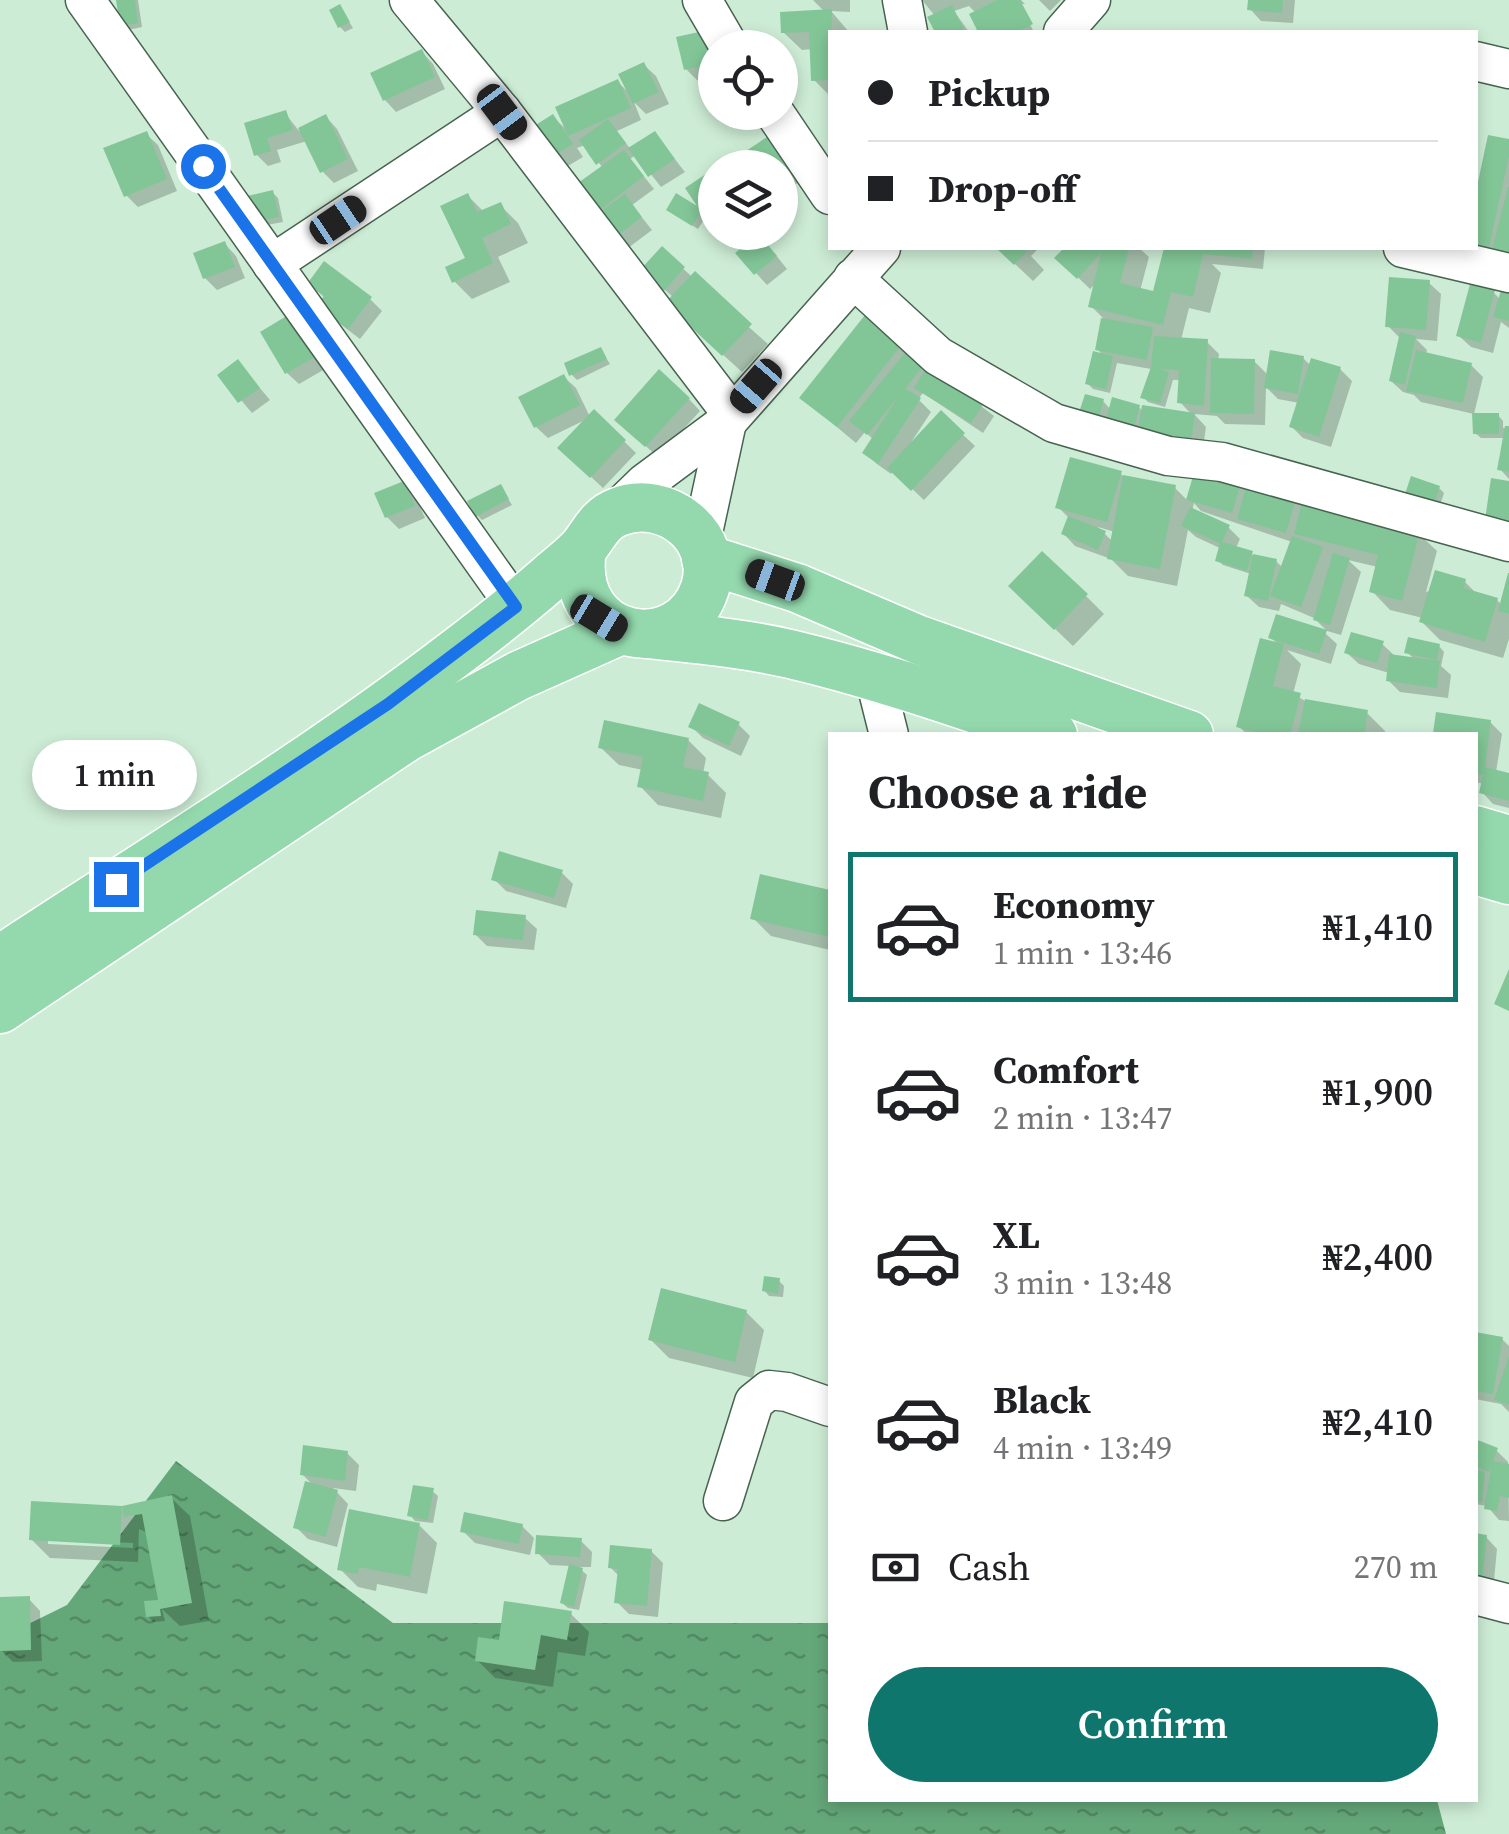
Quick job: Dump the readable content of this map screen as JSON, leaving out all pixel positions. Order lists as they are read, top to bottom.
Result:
{
  "page": {
    "banner": ["Pickup", "Drop-off"],
    "heading": "Choose a ride",
    "bubble": "1 min",
    "list": [
      {
        "name": "Economy",
        "note": "1 min · 13:46",
        "value": "₦1,410"
      },
      {
        "name": "Comfort",
        "note": "2 min · 13:47",
        "value": "₦1,900"
      },
      {
        "name": "XL",
        "note": "3 min · 13:48",
        "value": "₦2,400"
      },
      {
        "name": "Black",
        "note": "4 min · 13:49",
        "value": "₦2,410"
      }
    ],
    "pay": ["Cash", "270 m"],
    "buttons": "Confirm"
  }
}
